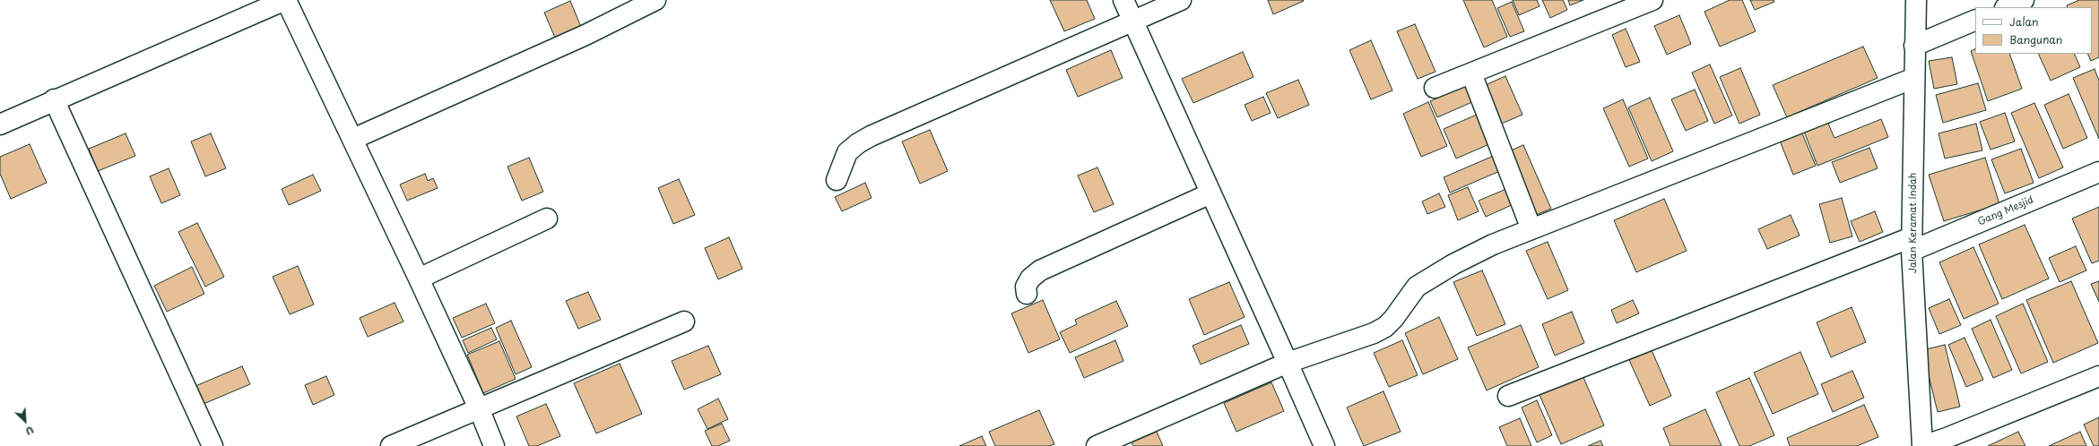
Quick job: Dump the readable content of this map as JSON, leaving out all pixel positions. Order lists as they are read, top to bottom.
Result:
{
  "streets": {
    "street": ["Gang Mesjid", "Jalan Keramat Indah"]
  },
  "crossings": [
    ["Gang Mesjid", "Jalan Keramat Indah"]
  ],
  "legend": ["Jalan", "Bangunan"],
  "north": "bottom right"
}
